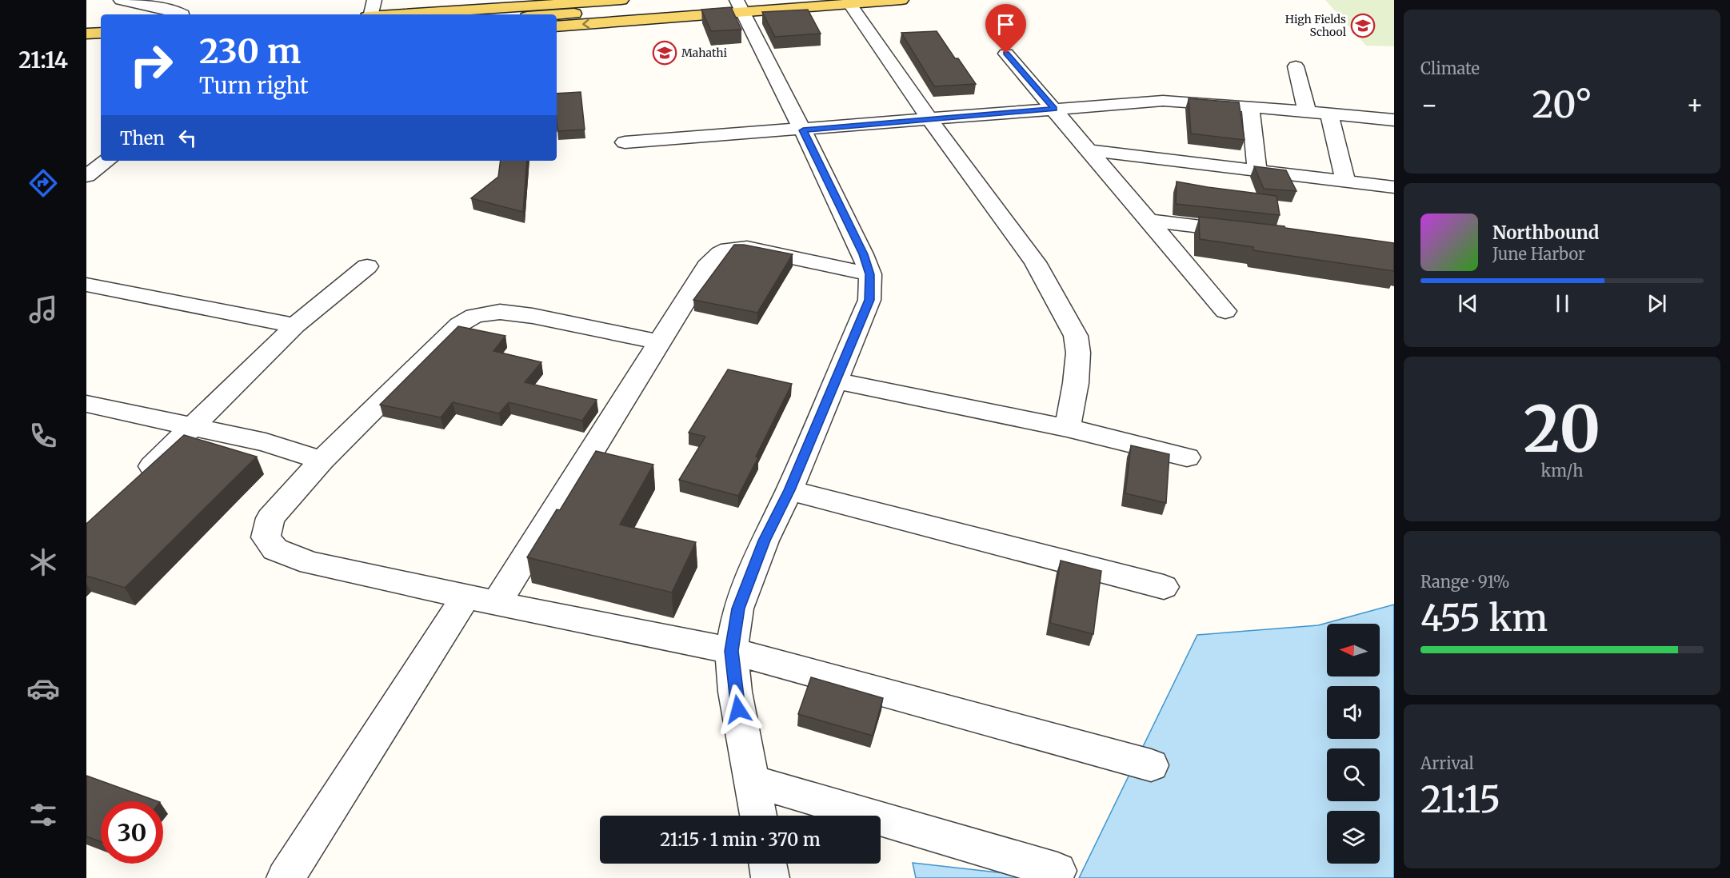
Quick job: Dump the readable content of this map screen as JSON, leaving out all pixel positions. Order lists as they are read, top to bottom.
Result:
{
  "places": {
    "school or university": ["High Fields School", "Mahathi"]
  },
  "north": "left",
  "page": {
    "tabs": "21:14",
    "tile": [
      "Climate",
      ["20", "km/h"],
      ["Range · 91%", "455 km"],
      ["Arrival", "21:15"]
    ],
    "turn": ["230 m", "Turn right"],
    "heat": ["−", "20°", "+"],
    "then": "Then",
    "song": ["Northbound", "June Harbor"],
    "limit": "30",
    "trip": "21:15 · 1 min · 370 m"
  }
}
